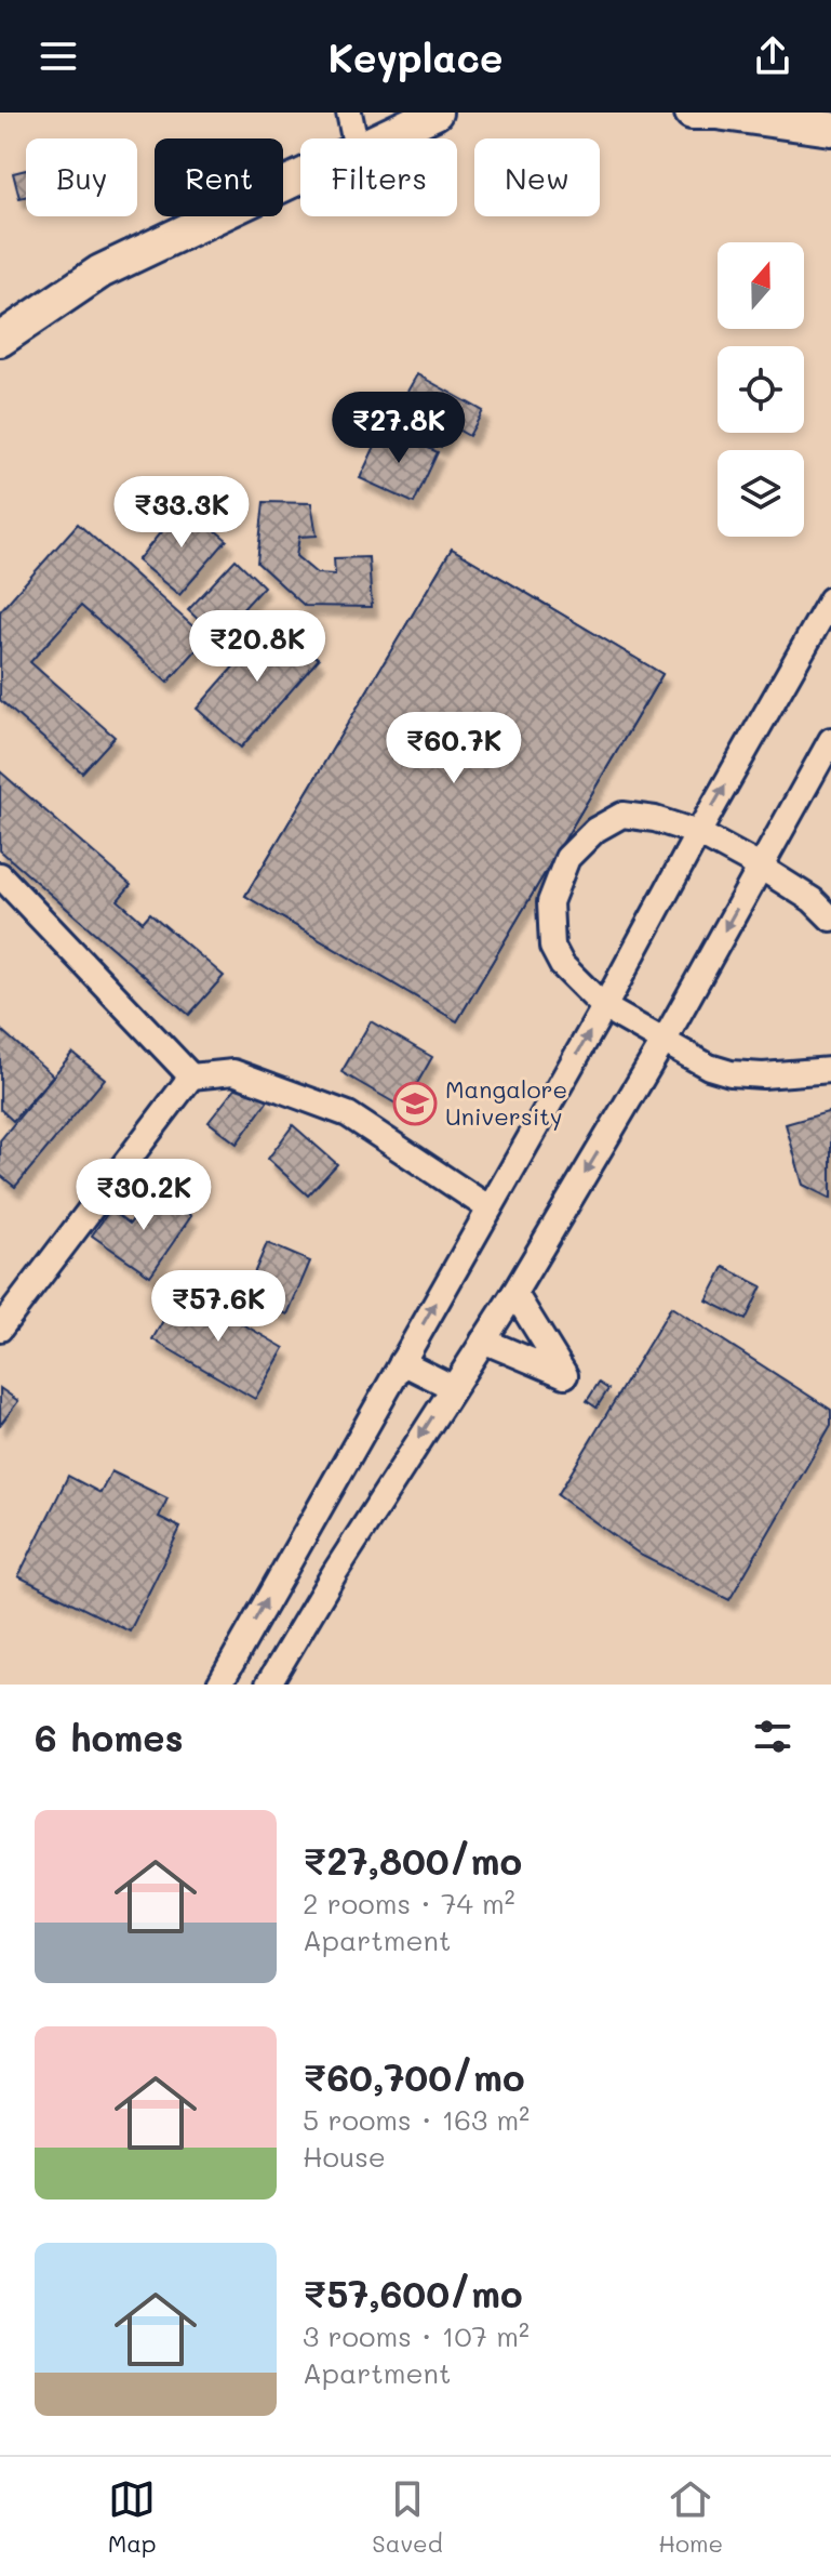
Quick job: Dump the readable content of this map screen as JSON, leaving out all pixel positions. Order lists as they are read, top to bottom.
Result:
{
  "places": {
    "school or university": ["Mangalore University"]
  },
  "north": "top",
  "page": {
    "header": "Keyplace",
    "chip": [
      "Buy",
      "Rent",
      "Filters",
      "New"
    ],
    "price": [
      "₹27.8K",
      "₹33.3K",
      "₹20.8K",
      "₹60.7K",
      "₹30.2K",
      "₹57.6K"
    ],
    "heading": "6 homes",
    "list": [
      {
        "name": "₹27,800/mo",
        "note": "2 rooms · 74 m² · Apartment"
      },
      {
        "name": "₹60,700/mo",
        "note": "5 rooms · 163 m² · House"
      },
      {
        "name": "₹57,600/mo",
        "note": "3 rooms · 107 m² · Apartment"
      }
    ],
    "tabs": ["Map", "Saved", "Home"]
  }
}
